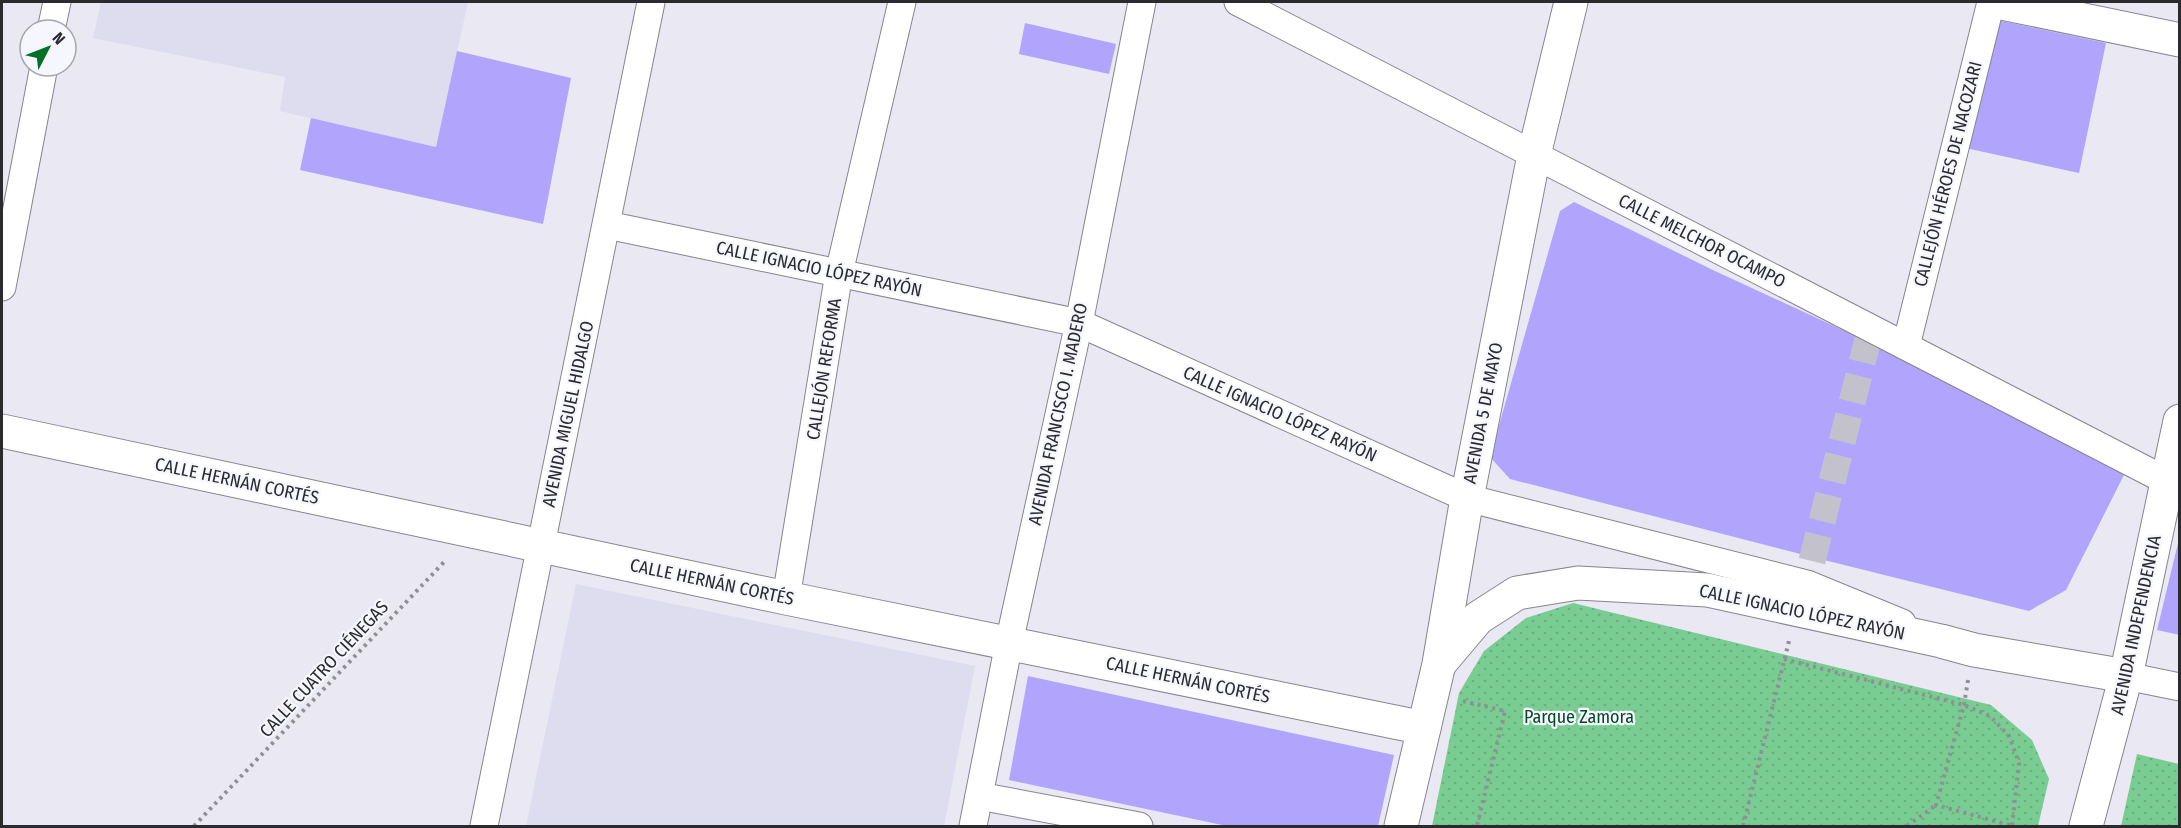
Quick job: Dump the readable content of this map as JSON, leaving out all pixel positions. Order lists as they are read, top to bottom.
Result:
{
  "streets": {
    "main road": [
      "CALLE IGNACIO LÓPEZ RAYÓN",
      "AVENIDA 5 DE MAYO",
      "CALLE HERNÁN CORTÉS",
      "AVENIDA INDEPENDENCIA"
    ],
    "street": [
      "CALLEJÓN HÉROES DE NACOZARI",
      "CALLE MELCHOR OCAMPO",
      "CALLEJÓN REFORMA",
      "AVENIDA MIGUEL HIDALGO",
      "AVENIDA FRANCISCO I. MADERO"
    ],
    "path": ["CALLE CUATRO CIÉNEGAS"]
  },
  "crossings": [
    ["CALLEJÓN HÉROES DE NACOZARI", "CALLE MELCHOR OCAMPO"],
    ["CALLE MELCHOR OCAMPO", "AVENIDA 5 DE MAYO"],
    ["CALLE MELCHOR OCAMPO", "AVENIDA INDEPENDENCIA"],
    ["CALLE IGNACIO LÓPEZ RAYÓN", "CALLEJÓN REFORMA"],
    ["CALLE IGNACIO LÓPEZ RAYÓN", "AVENIDA 5 DE MAYO"],
    ["CALLE IGNACIO LÓPEZ RAYÓN", "AVENIDA MIGUEL HIDALGO"],
    ["CALLE IGNACIO LÓPEZ RAYÓN", "AVENIDA FRANCISCO I. MADERO"],
    ["CALLE IGNACIO LÓPEZ RAYÓN", "AVENIDA INDEPENDENCIA"],
    ["CALLEJÓN REFORMA", "CALLE HERNÁN CORTÉS"],
    ["AVENIDA 5 DE MAYO", "CALLE HERNÁN CORTÉS"],
    ["AVENIDA MIGUEL HIDALGO", "CALLE HERNÁN CORTÉS"],
    ["AVENIDA FRANCISCO I. MADERO", "CALLE HERNÁN CORTÉS"],
    ["CALLE HERNÁN CORTÉS", "CALLE CUATRO CIÉNEGAS"]
  ],
  "parks": ["Parque Zamora"],
  "north": "top right"
}
